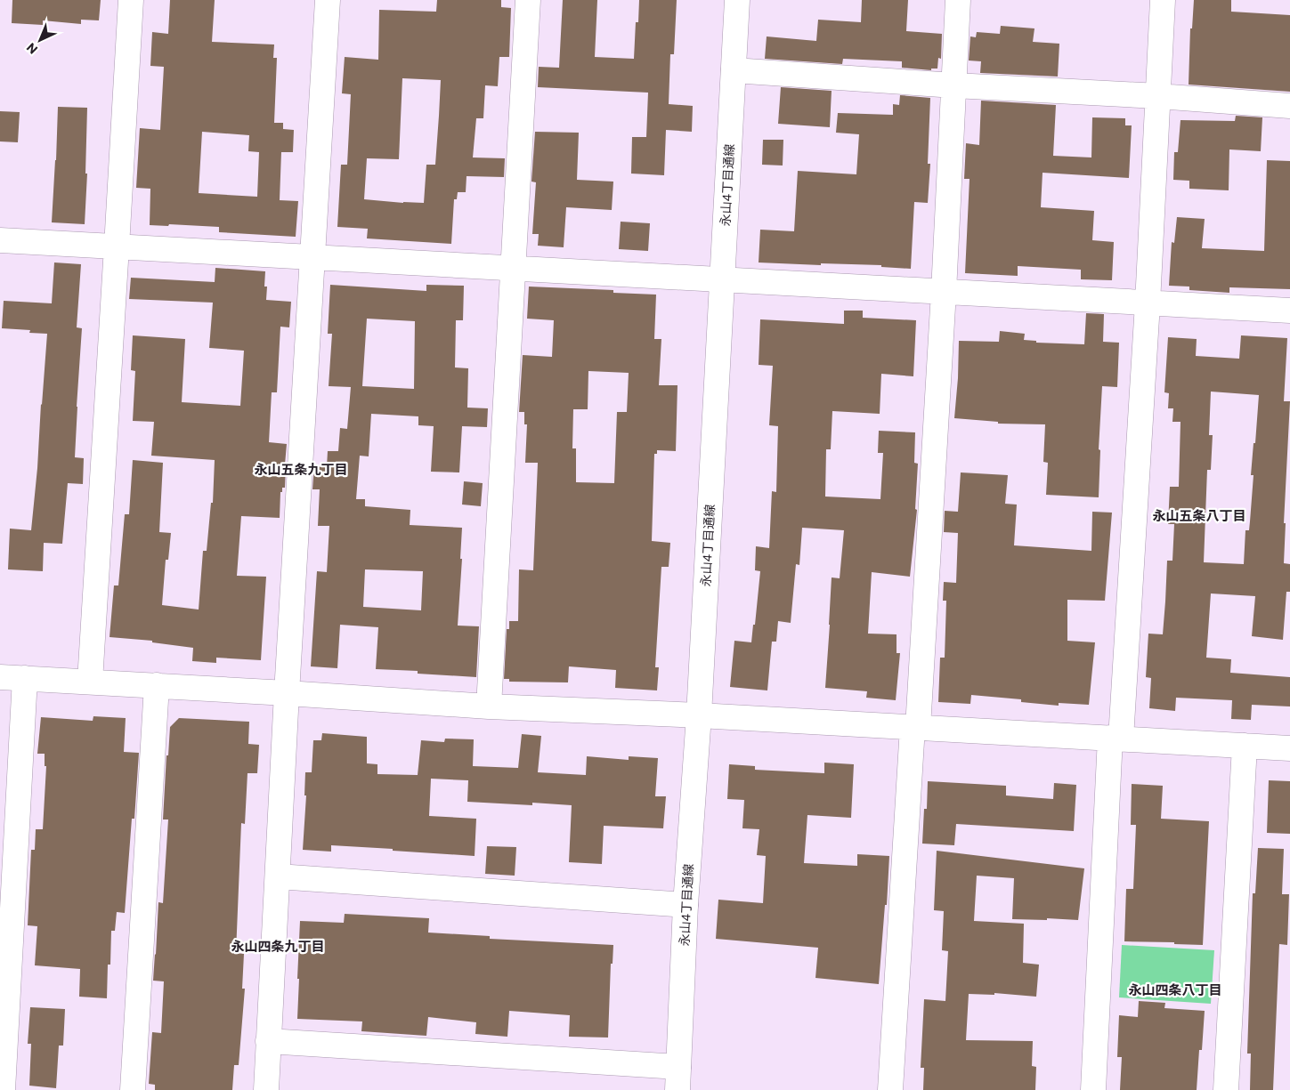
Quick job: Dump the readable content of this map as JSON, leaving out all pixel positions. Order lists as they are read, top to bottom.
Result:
{
  "streets": {
    "street": ["永山4丁目通線"]
  },
  "districts": [
    "永山五条九丁目",
    "永山五条八丁目",
    "永山四条九丁目",
    "永山四条八丁目"
  ],
  "north": "bottom left"
}
